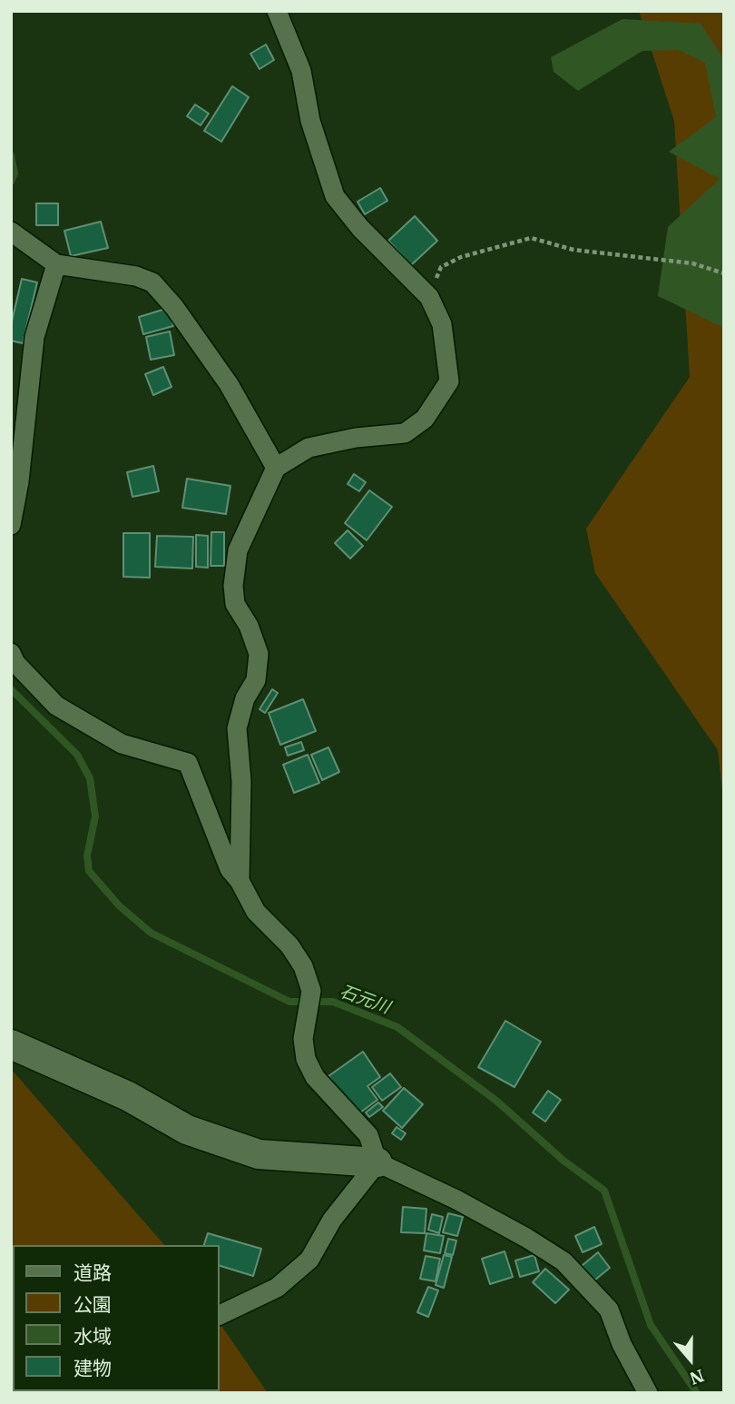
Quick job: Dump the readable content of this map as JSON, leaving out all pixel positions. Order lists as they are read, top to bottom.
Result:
{
  "water": ["石元川"],
  "legend": [
    "道路",
    "公園",
    "水域",
    "建物"
  ],
  "north": "bottom"
}
